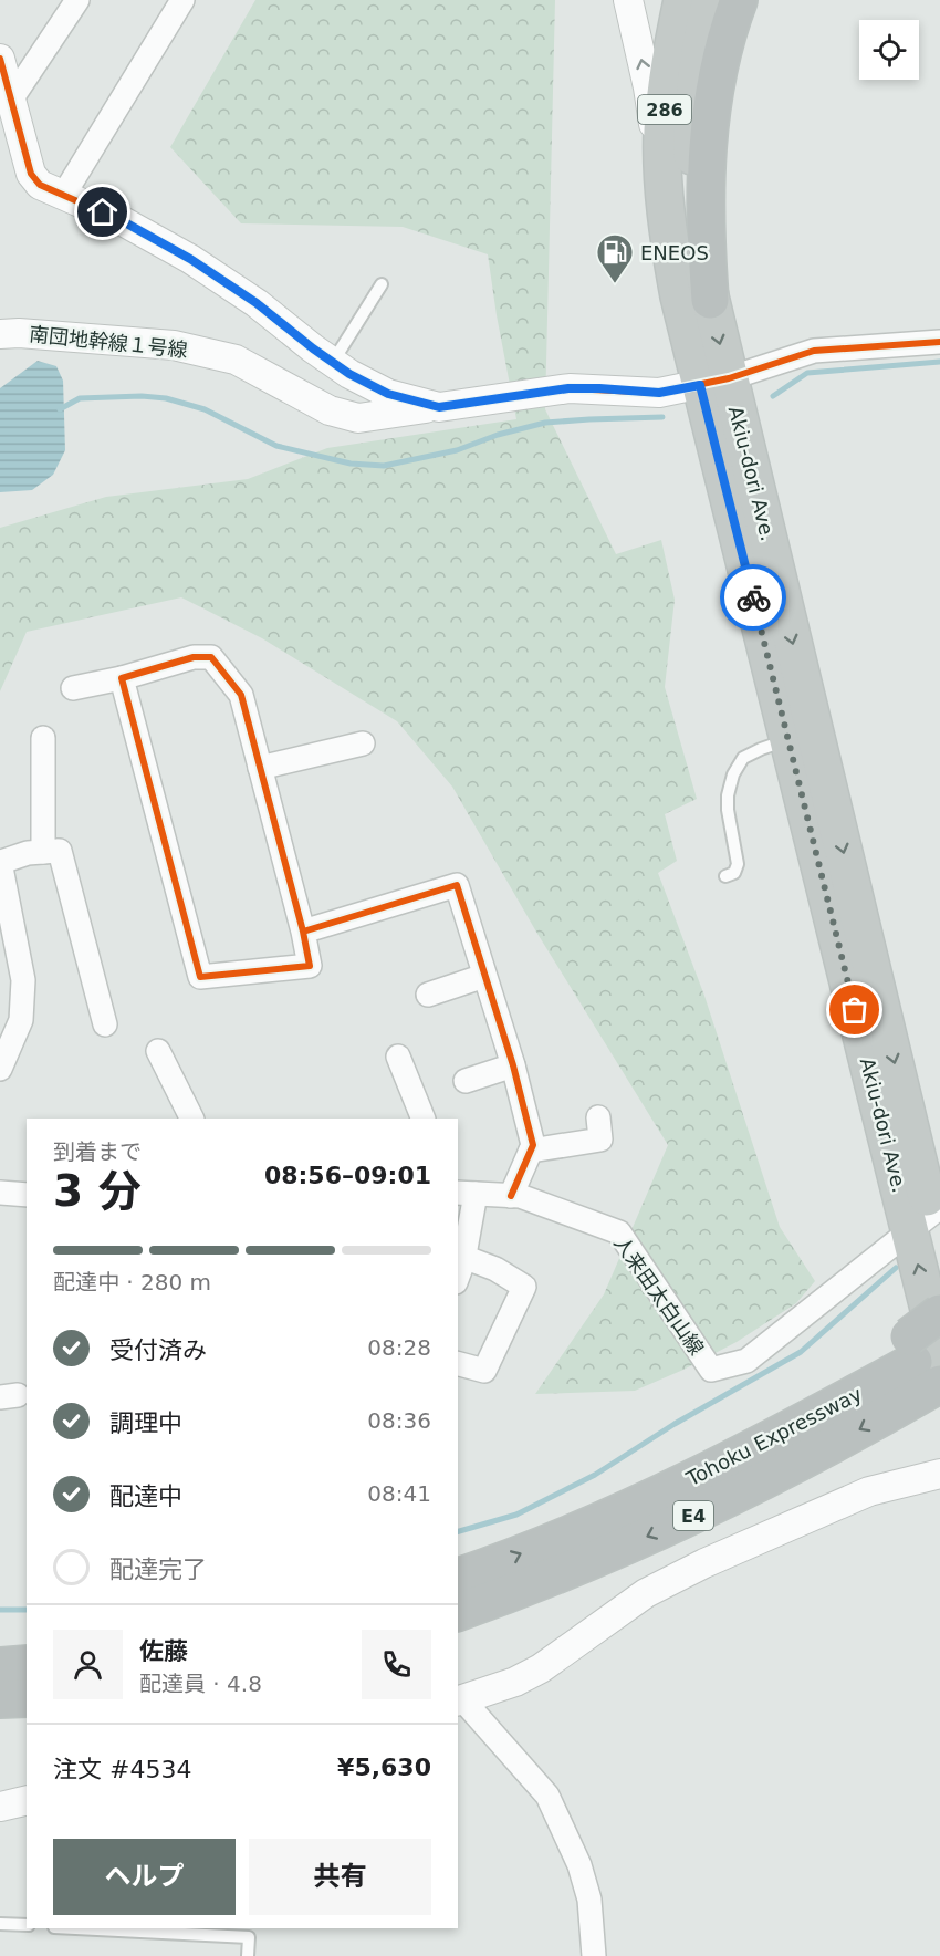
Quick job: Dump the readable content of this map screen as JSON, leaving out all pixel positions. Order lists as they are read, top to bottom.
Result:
{
  "streets": {
    "highway": [
      "286",
      "Akiu-dori Ave.",
      "Tohoku Expressway",
      "E4"
    ],
    "street": ["南団地幹線１号線", "人来田太白山線"]
  },
  "crossings": [
    ["南団地幹線１号線", "Akiu-dori Ave."],
    ["Akiu-dori Ave.", "人来田太白山線"],
    ["Akiu-dori Ave.", "Tohoku Expressway"]
  ],
  "places": {
    "fuel station": ["ENEOS"]
  },
  "page": {
    "heading": ["3 分", "到着まで", "08:56–09:01"],
    "panel": [
      "佐藤",
      "配達員 · 4.8",
      "注文 #4534",
      "¥5,630"
    ],
    "bar": "配達中 · 280 m",
    "list": [
      ["受付済み", "08:28"],
      ["調理中", "08:36"],
      ["配達中", "08:41"],
      "配達完了"
    ],
    "buttons": ["ヘルプ", "共有"]
  }
}
